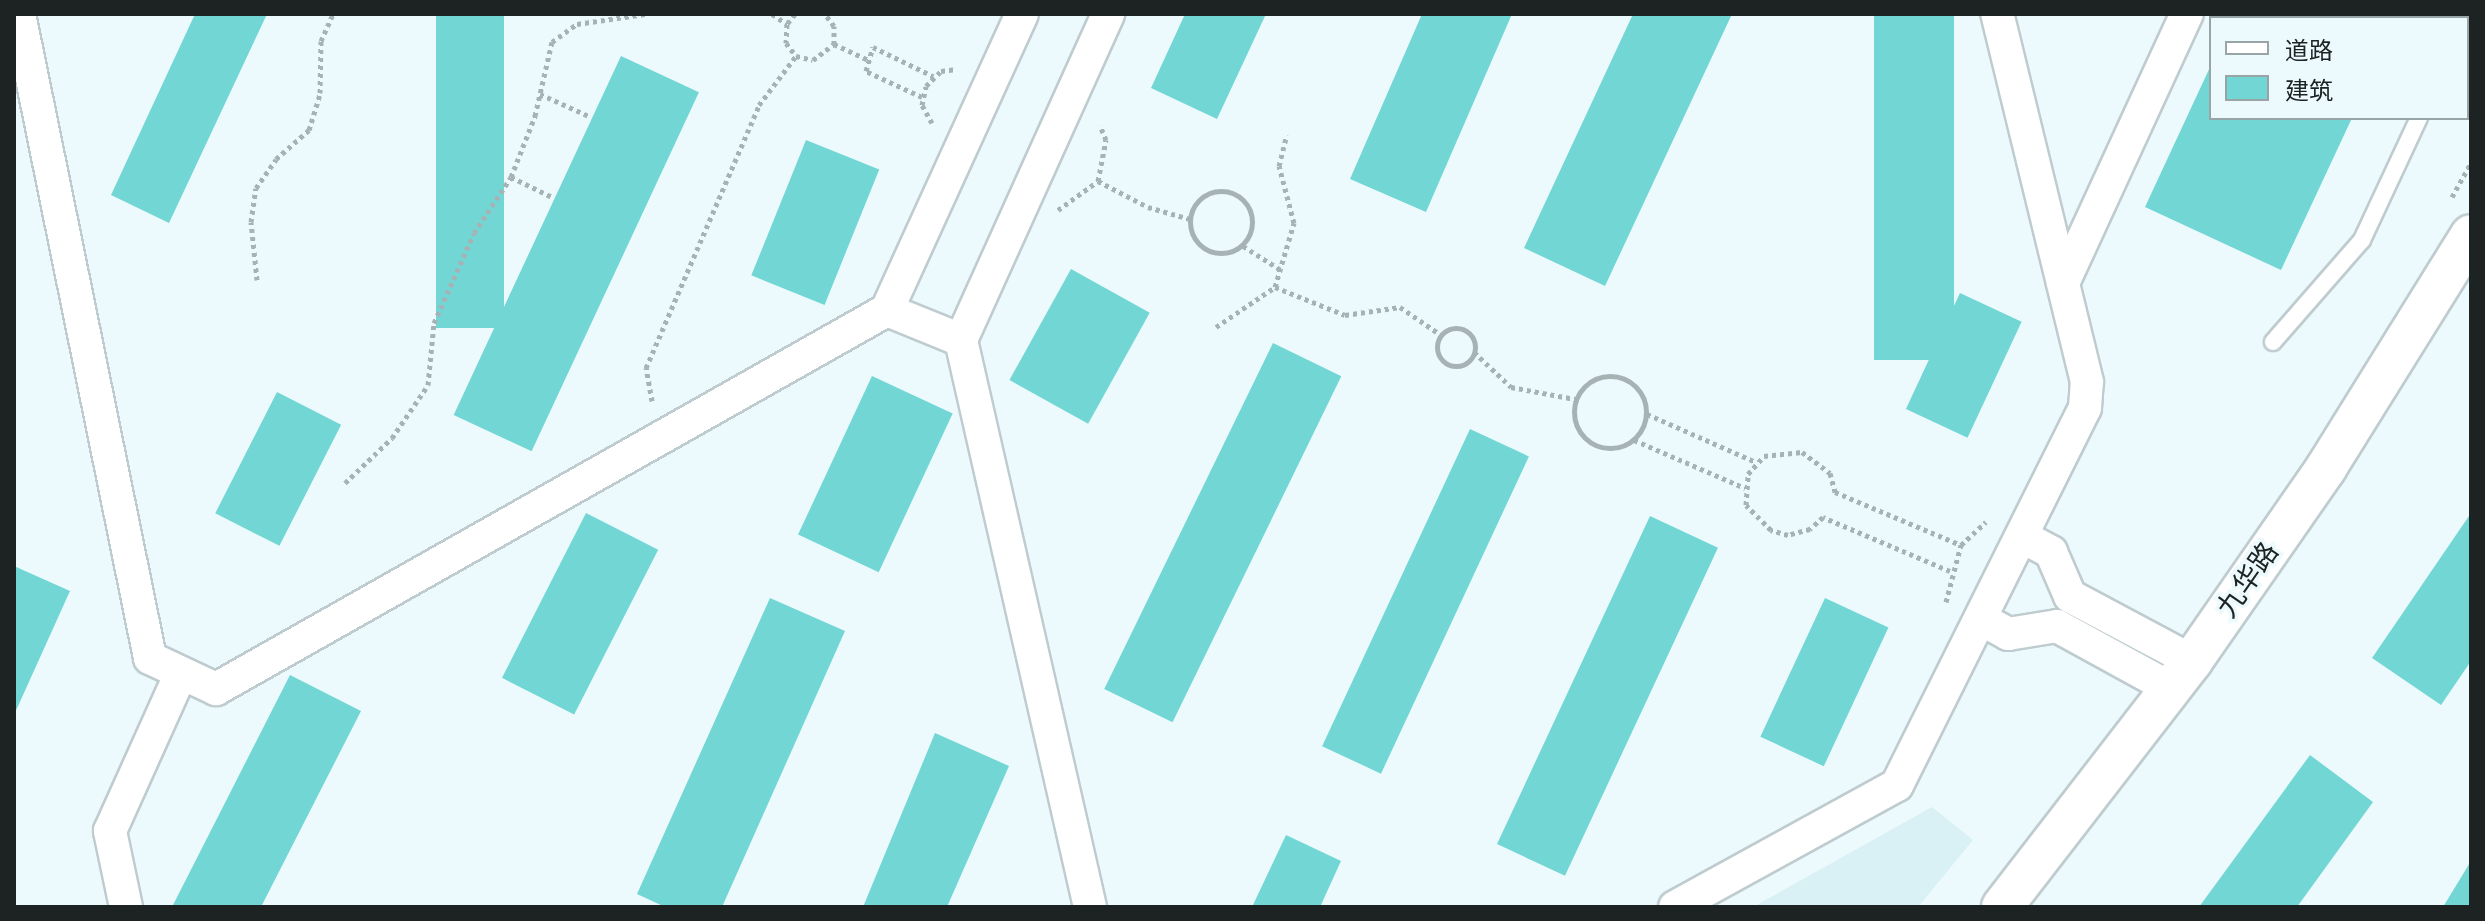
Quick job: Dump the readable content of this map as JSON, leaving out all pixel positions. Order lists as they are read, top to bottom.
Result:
{
  "streets": {
    "street": ["九华路"]
  },
  "legend": ["道路", "建筑"]
}
